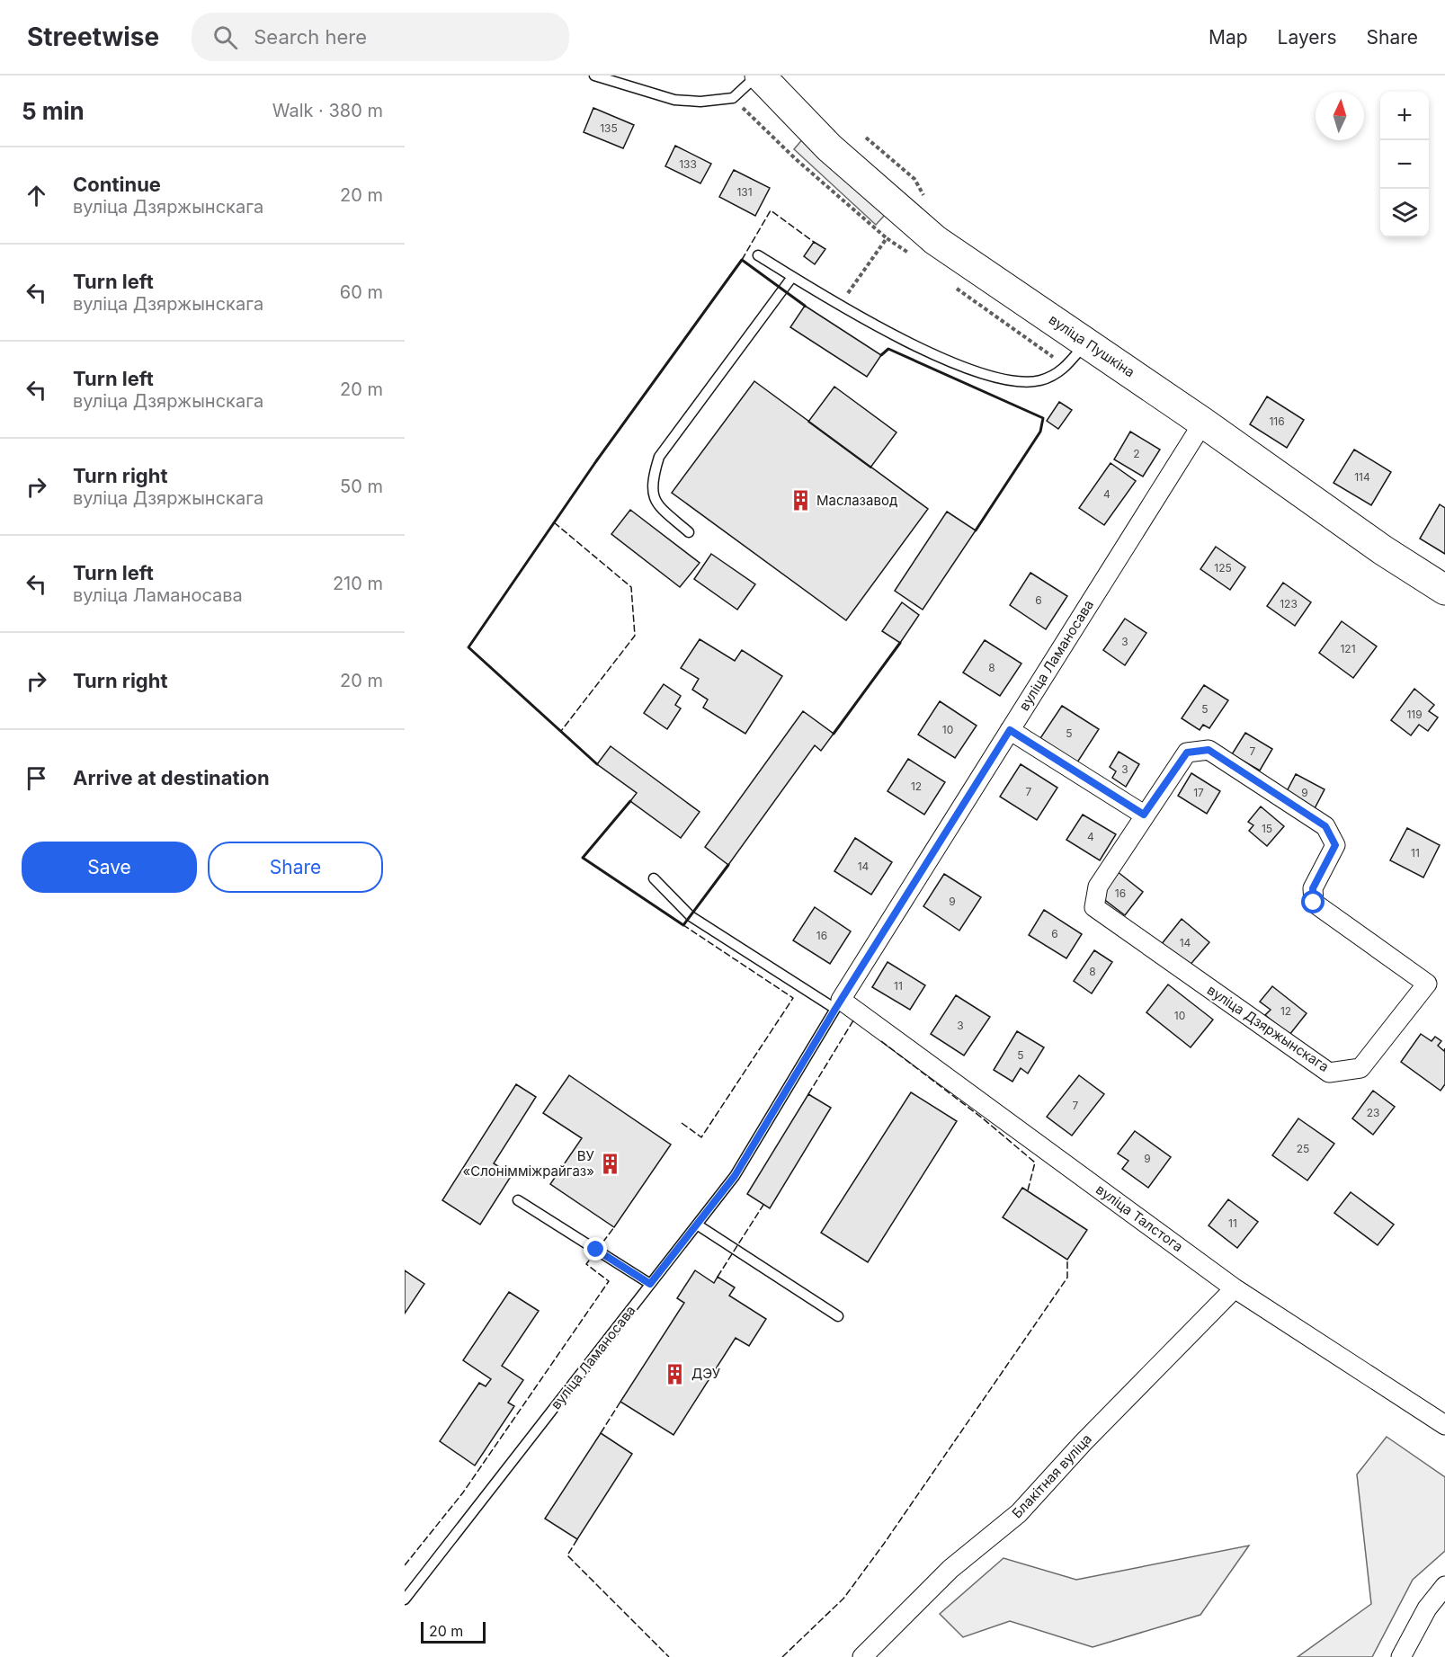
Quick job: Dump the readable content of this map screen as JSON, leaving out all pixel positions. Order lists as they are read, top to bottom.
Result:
{
  "streets": {
    "main road": ["вуліца Пушкіна"],
    "street": [
      "вуліца Ламаносава",
      "вуліца Дзяржынскага",
      "вуліца Талстога",
      "Блакітная вуліца"
    ]
  },
  "crossings": [
    ["вуліца Пушкіна", "вуліца Ламаносава"],
    ["вуліца Ламаносава", "вуліца Талстога"],
    ["вуліца Талстога", "Блакітная вуліца"]
  ],
  "places": {
    "building": ["Маслазавод", "ВУ «Слонімміжрайгаз»", "ДЭУ"]
  },
  "house_numbers": [
    "135",
    "133",
    "131",
    "116",
    "2",
    "114",
    "4",
    "125",
    "6",
    "123",
    "3",
    "121",
    "8",
    "5",
    "119",
    "10",
    "5",
    "7",
    "3",
    "12",
    "7",
    "17",
    "9",
    "15",
    "4",
    "11",
    "14",
    "16",
    "9",
    "6",
    "16",
    "14",
    "8",
    "11",
    "12",
    "10",
    "3",
    "5",
    "7",
    "23",
    "25",
    "9",
    "11"
  ],
  "scale_bar": "20 m",
  "north": "top",
  "page": {
    "header": "Streetwise",
    "search": "Search here",
    "nav": ["Map", "Layers", "Share"],
    "heading": ["5 min", "Walk · 380 m"],
    "map_buttons": ["+", "−"],
    "list": [
      ["Continue", "вуліца Дзяржынскага", "20 m"],
      ["Turn left", "вуліца Дзяржынскага", "60 m"],
      ["Turn left", "вуліца Дзяржынскага", "20 m"],
      ["Turn right", "вуліца Дзяржынскага", "50 m"],
      ["Turn left", "вуліца Ламаносава", "210 m"],
      ["Turn right", "20 m"],
      "Arrive at destination"
    ],
    "buttons": ["Save", "Share"],
    "scale": "20 m"
  }
}
